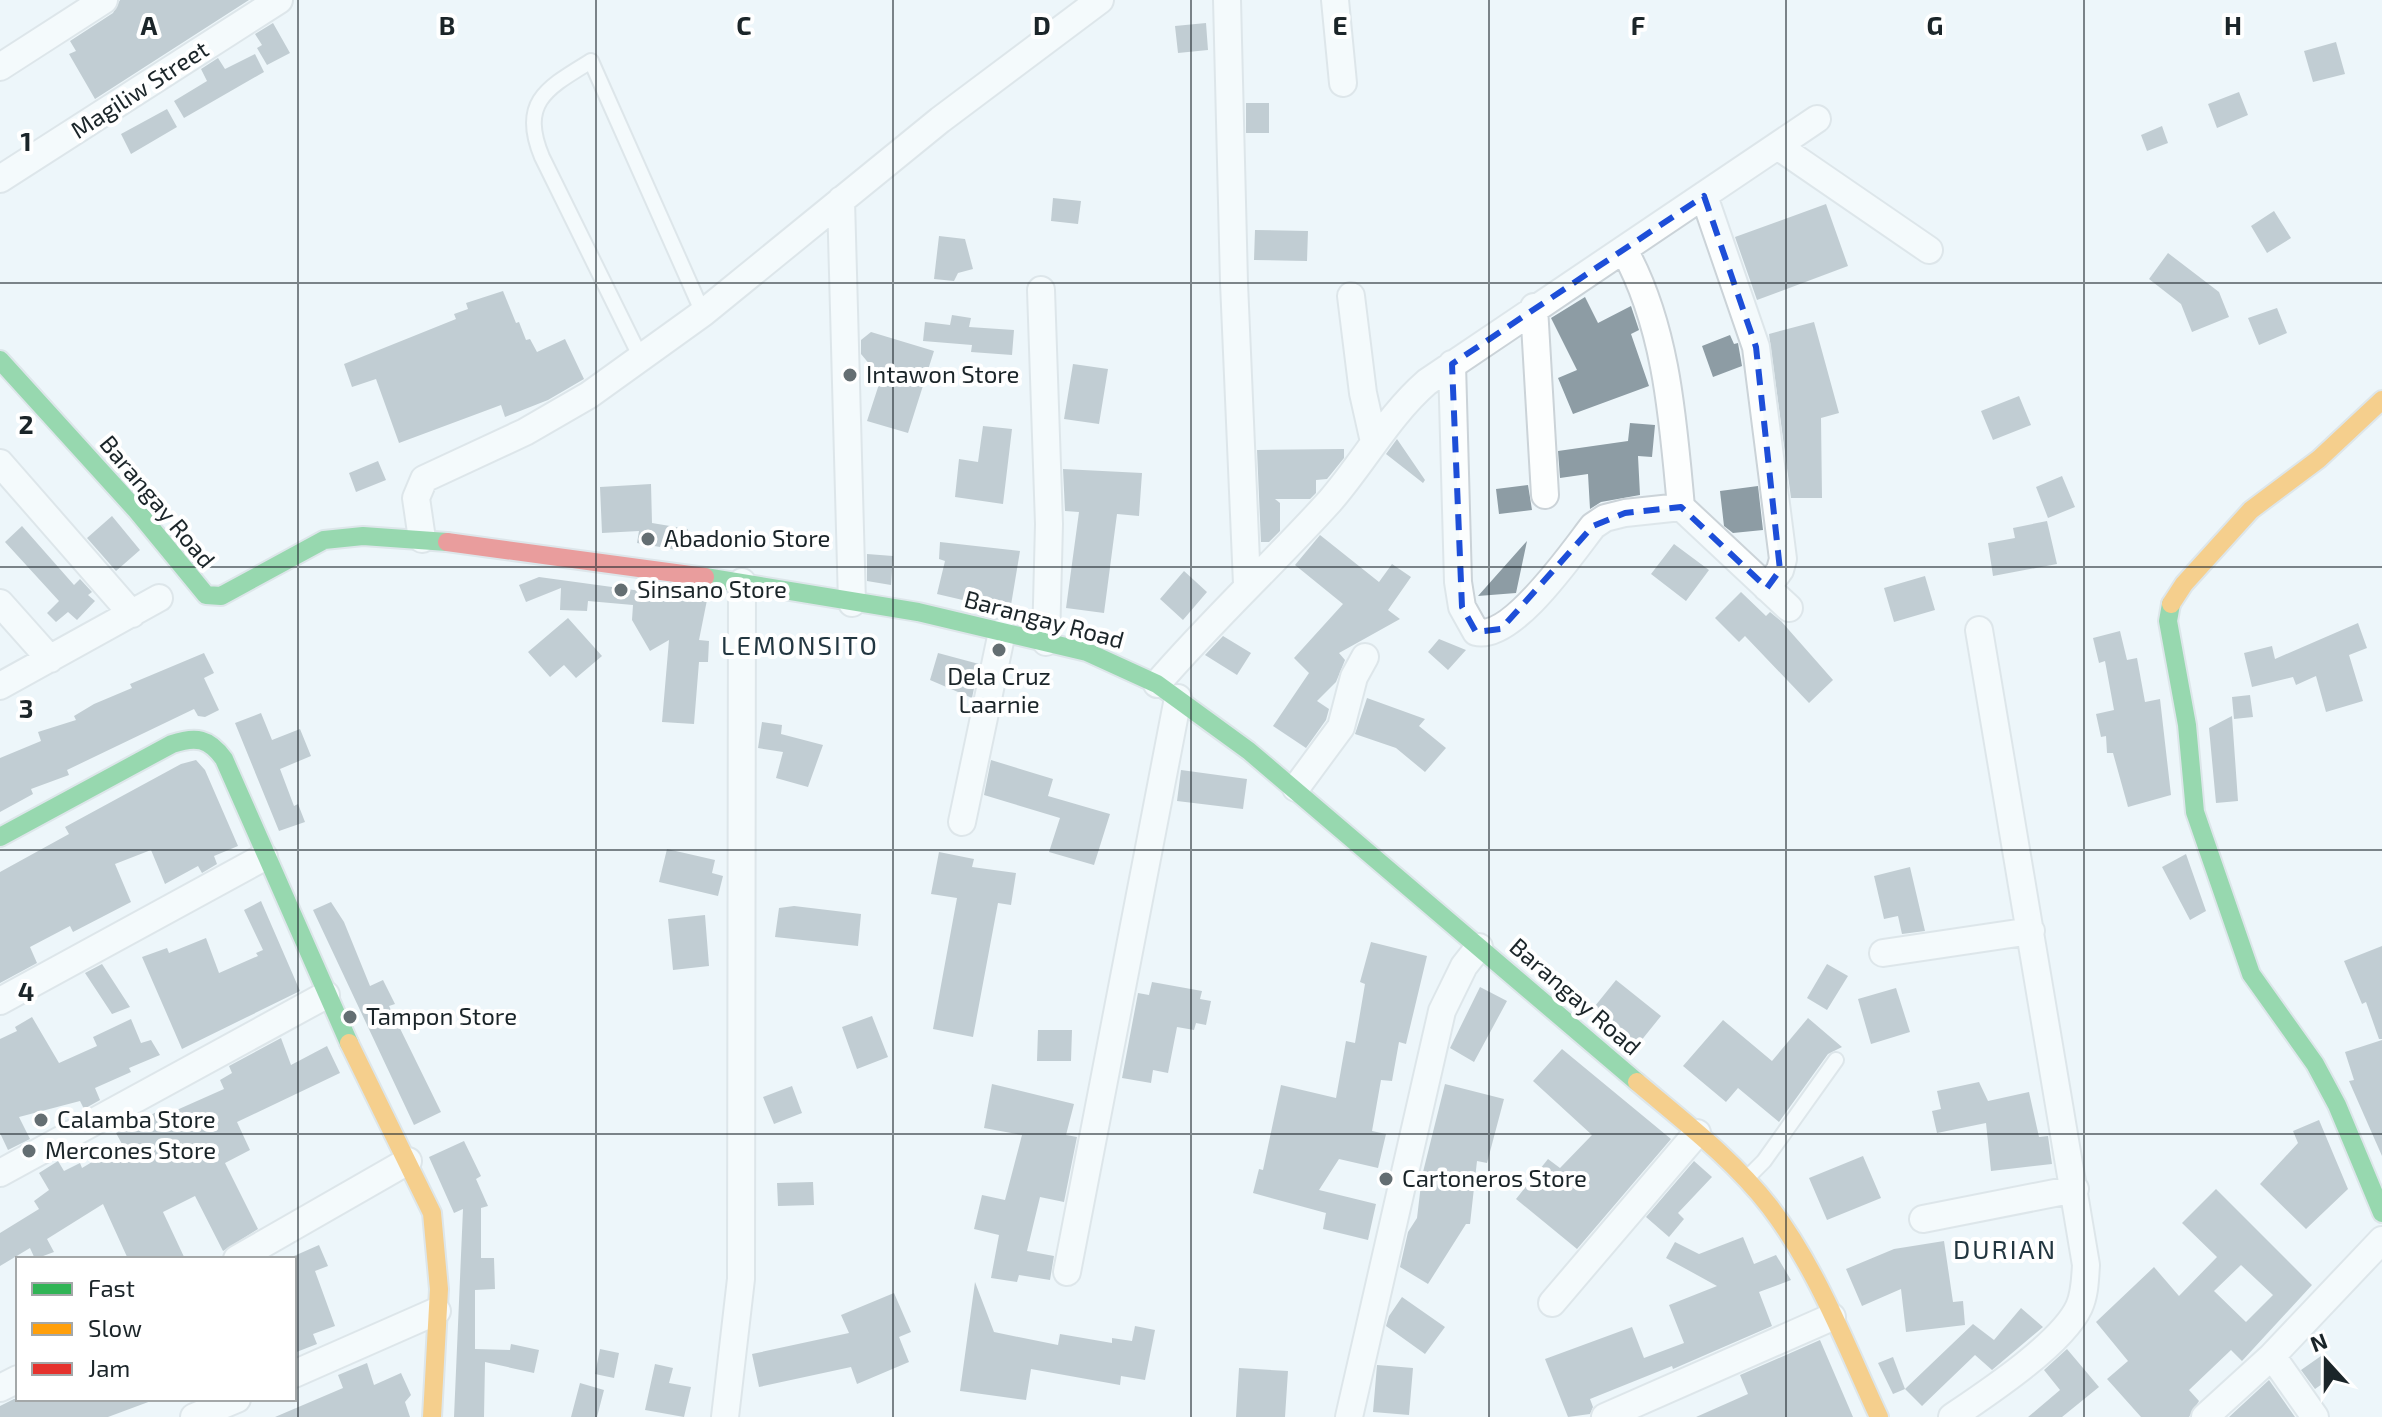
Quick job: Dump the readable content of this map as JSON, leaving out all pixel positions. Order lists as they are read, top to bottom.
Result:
{
  "streets": {
    "street": ["Magiliw Street", "Barangay Road"]
  },
  "districts": ["LEMONSITO", "DURIAN"],
  "places": [
    "Intawon Store",
    "Abadonio Store",
    "Sinsano Store",
    "Dela Cruz Laarnie",
    "Tampon Store",
    "Calamba Store",
    "Mercones Store",
    "Cartoneros Store"
  ],
  "legend": ["Fast", "Slow", "Jam"],
  "north": "top",
  "grid": {
    "columns": [
      "A",
      "B",
      "C",
      "D",
      "E",
      "F",
      "G",
      "H"
    ],
    "rows": [
      "1",
      "2",
      "3",
      "4"
    ]
  }
}
